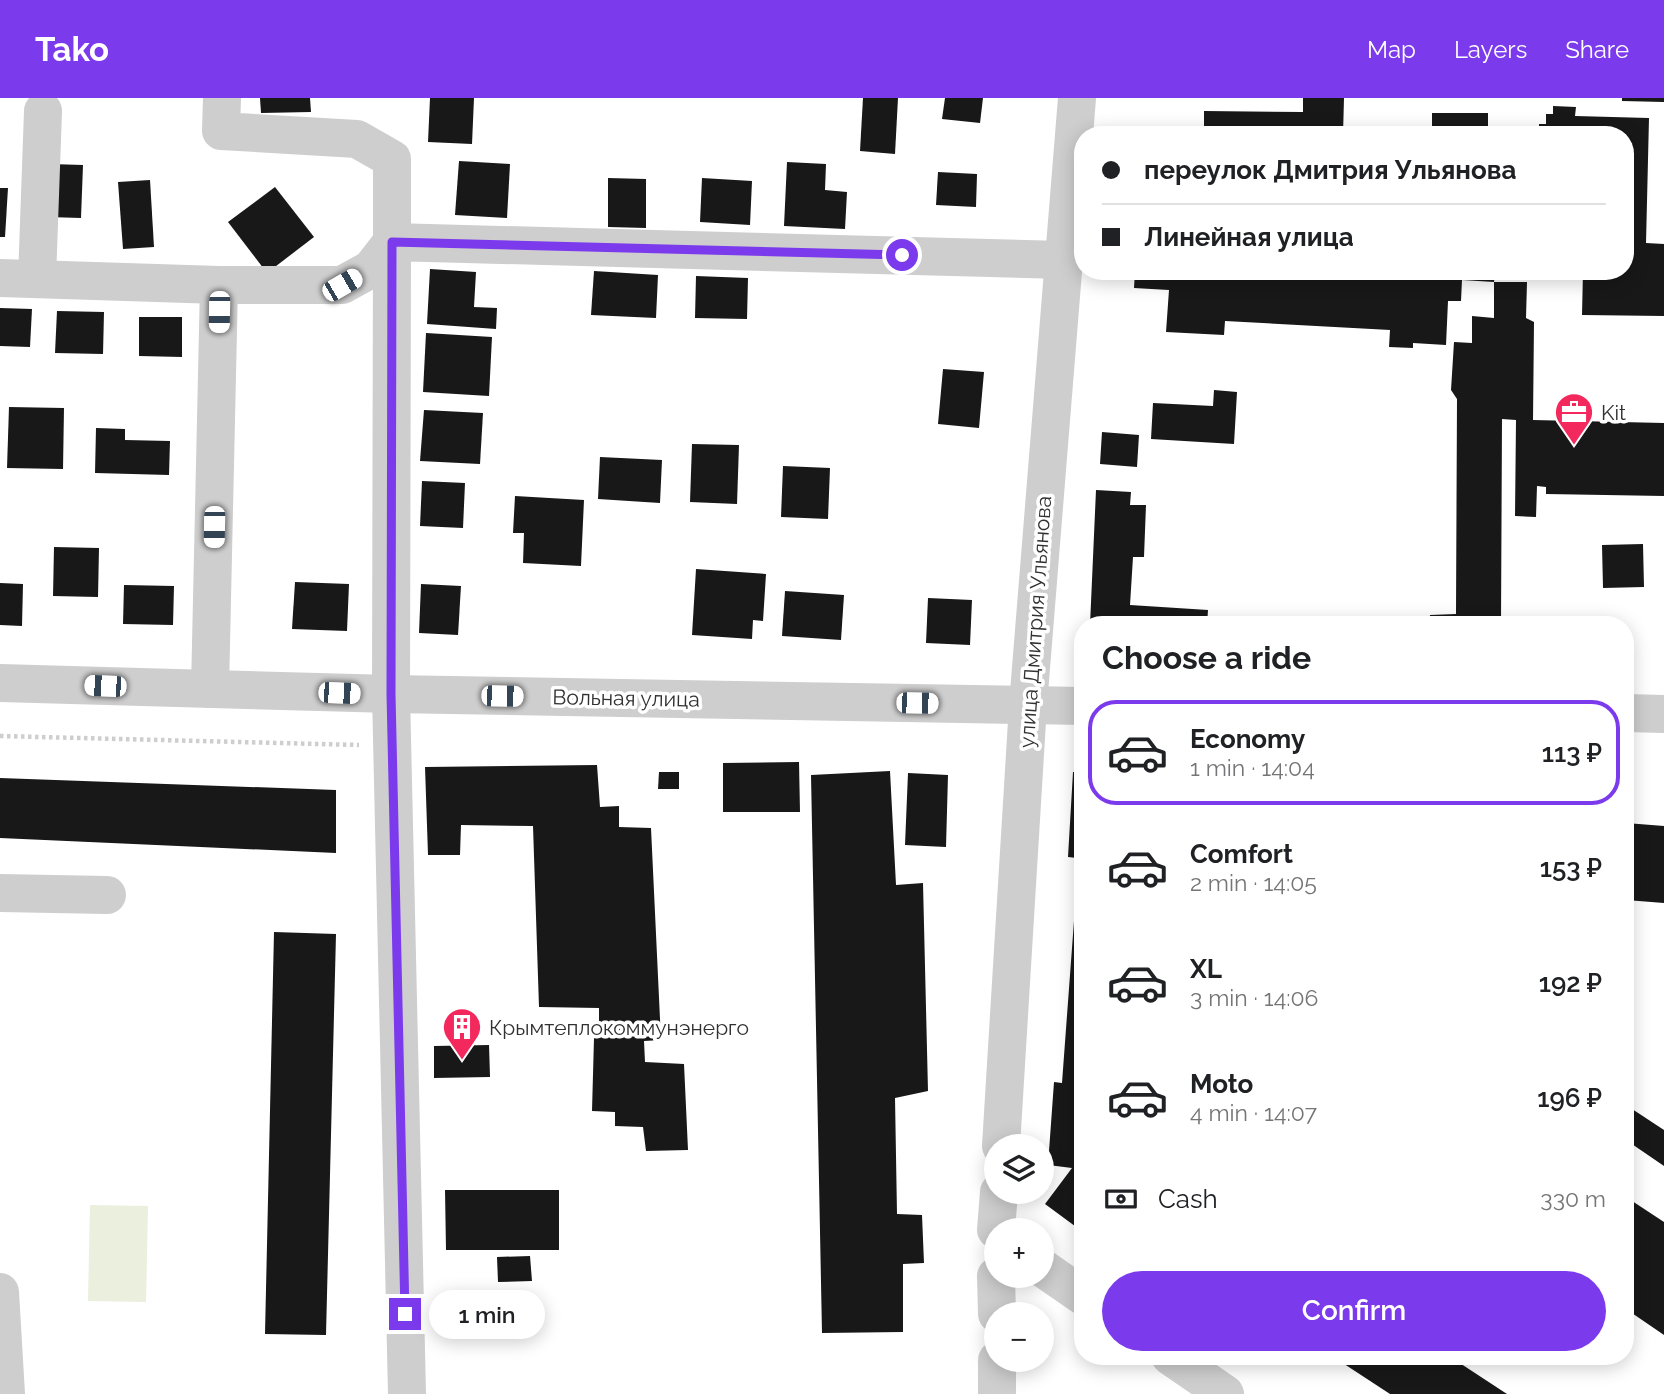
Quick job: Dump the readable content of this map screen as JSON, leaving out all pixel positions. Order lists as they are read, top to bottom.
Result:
{
  "streets": {
    "street": ["улица Дмитрия Ульянова", "Вольная улица"]
  },
  "crossings": [
    ["улица Дмитрия Ульянова", "Вольная улица"]
  ],
  "places": {
    "office": ["Kit"],
    "building": ["Крымтеплокоммунэнерго"]
  },
  "page": {
    "header": "Tako",
    "nav": ["Map", "Layers", "Share"],
    "banner": ["переулок Дмитрия Ульянова", "Линейная улица"],
    "heading": "Choose a ride",
    "list": [
      {
        "name": "Economy",
        "note": "1 min · 14:04",
        "value": "113 ₽"
      },
      {
        "name": "Comfort",
        "note": "2 min · 14:05",
        "value": "153 ₽"
      },
      {
        "name": "XL",
        "note": "3 min · 14:06",
        "value": "192 ₽"
      },
      {
        "name": "Moto",
        "note": "4 min · 14:07",
        "value": "196 ₽"
      }
    ],
    "map_buttons": ["+", "−"],
    "pay": ["Cash", "330 m"],
    "buttons": "Confirm",
    "bubble": "1 min"
  }
}
